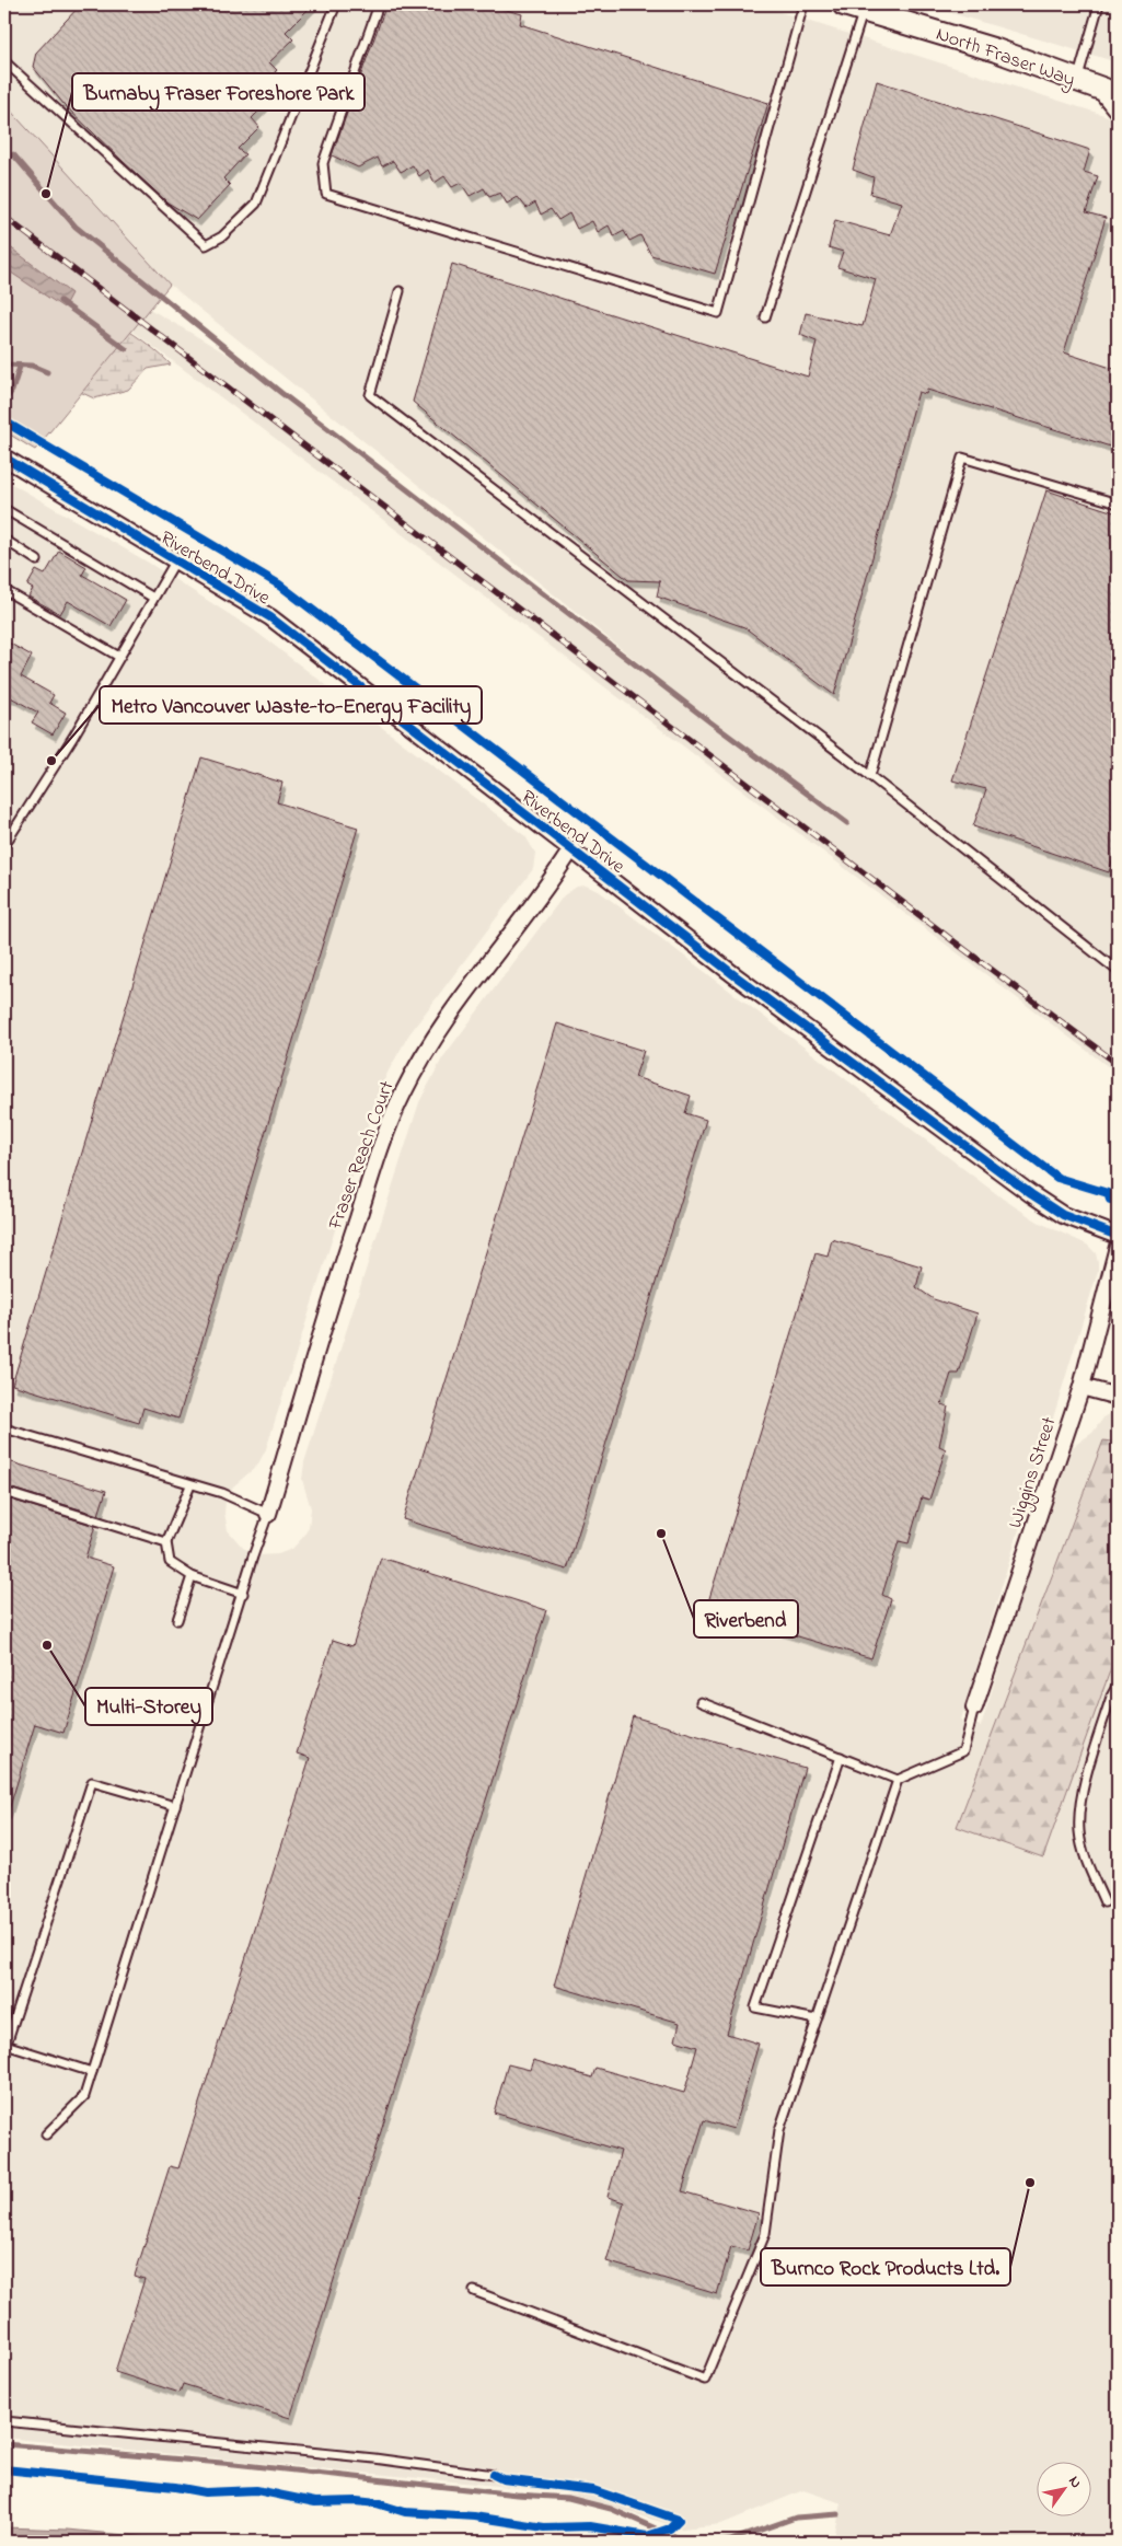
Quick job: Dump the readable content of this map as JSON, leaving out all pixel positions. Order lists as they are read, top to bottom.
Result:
{
  "streets": {
    "street": [
      "North Fraser Way",
      "Riverbend Drive",
      "Fraser Reach Court",
      "Wiggins Street"
    ]
  },
  "crossings": [
    ["Riverbend Drive", "Fraser Reach Court"]
  ],
  "places": [
    "Burnaby Fraser Foreshore Park",
    "Metro Vancouver Waste-to-Energy Facility",
    "Riverbend",
    "Multi-Storey",
    "Burnco Rock Products Ltd."
  ],
  "north": "top right"
}
